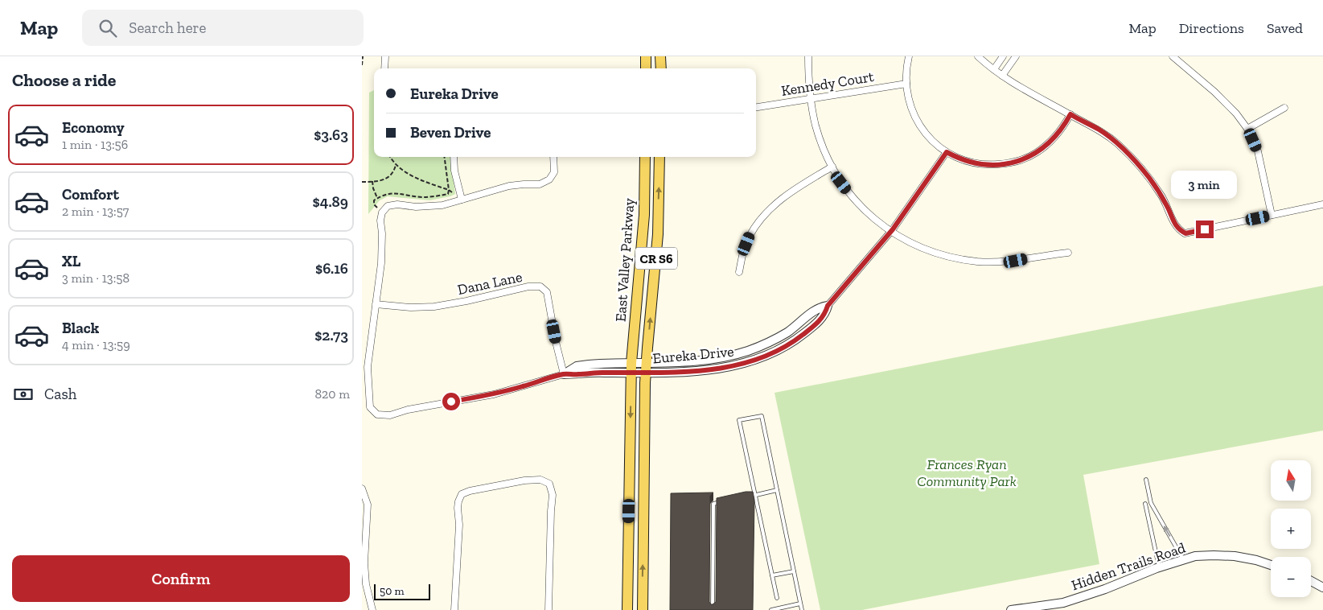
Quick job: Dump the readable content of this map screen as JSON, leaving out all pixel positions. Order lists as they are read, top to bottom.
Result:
{
  "streets": {
    "main road": ["CR S6", "East Valley Parkway"],
    "street": [
      "Kennedy Court",
      "Dana Lane",
      "Eureka Drive",
      "Hidden Trails Road"
    ]
  },
  "crossings": [
    ["East Valley Parkway", "Eureka Drive"],
    ["Dana Lane", "Eureka Drive"]
  ],
  "parks": ["Frances Ryan Community Park"],
  "scale_bar": "50 m",
  "north": "top",
  "page": {
    "header": "Map",
    "search": "Search here",
    "nav": ["Map", "Directions", "Saved"],
    "heading": "Choose a ride",
    "banner": ["Eureka Drive", "Beven Drive"],
    "list": [
      {
        "name": "Economy",
        "note": "1 min · 13:56",
        "value": "$3.63"
      },
      {
        "name": "Comfort",
        "note": "2 min · 13:57",
        "value": "$4.89"
      },
      {
        "name": "XL",
        "note": "3 min · 13:58",
        "value": "$6.16"
      },
      {
        "name": "Black",
        "note": "4 min · 13:59",
        "value": "$2.73"
      }
    ],
    "bubble": "3 min",
    "pay": ["Cash", "820 m"],
    "map_buttons": ["+", "−"],
    "buttons": "Confirm",
    "scale": "50 m"
  }
}
